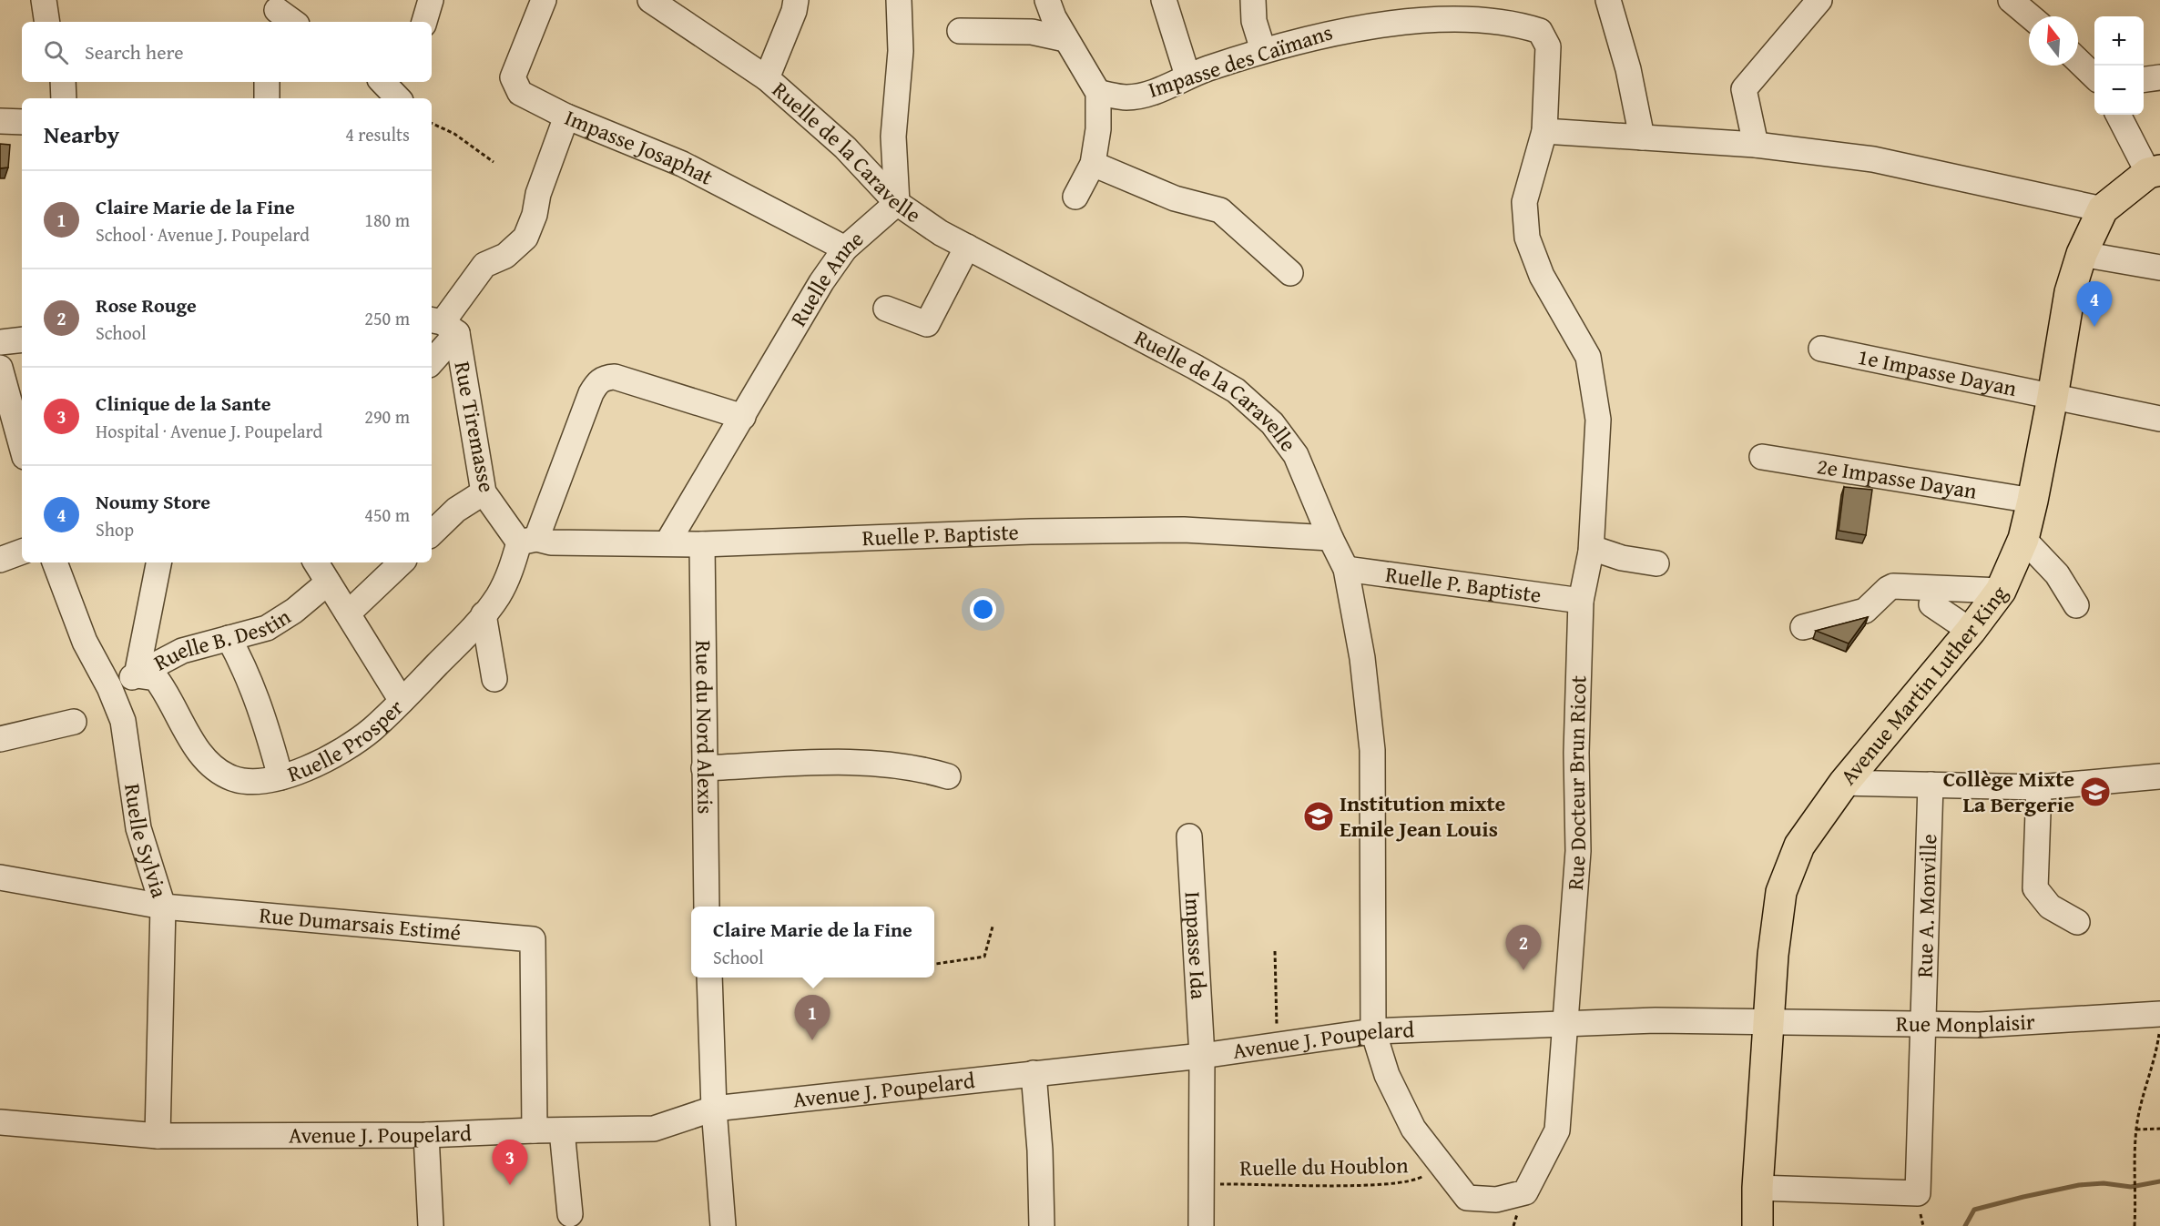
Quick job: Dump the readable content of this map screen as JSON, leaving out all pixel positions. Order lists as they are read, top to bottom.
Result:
{
  "streets": {
    "main road": ["Avenue Martin Luther King"],
    "street": [
      "Impasse des Caïmans",
      "Impasse Josaphat",
      "Ruelle de la Caravelle",
      "Ruelle Anne",
      "1e Impasse Dayan",
      "Rue Tiremasse",
      "2e Impasse Dayan",
      "Ruelle P. Baptiste",
      "Ruelle B. Destin",
      "Rue du Nord Alexis",
      "Ruelle Prosper",
      "Rue Docteur Brun Ricot",
      "Ruelle Sylvia",
      "Rue A. Monville",
      "Rue Dumarsais Estimé",
      "Impasse Ida",
      "Rue Monplaisir",
      "Avenue J. Poupelard"
    ],
    "path": ["Ruelle du Houblon"]
  },
  "crossings": [
    ["Impasse des Caïmans", "Rue Docteur Brun Ricot"],
    ["Impasse Josaphat", "Ruelle Anne"],
    ["Ruelle de la Caravelle", "Ruelle Anne"],
    ["Ruelle de la Caravelle", "Ruelle P. Baptiste"],
    ["Ruelle de la Caravelle", "Rue Docteur Brun Ricot"],
    ["Ruelle de la Caravelle", "Avenue J. Poupelard"],
    ["Ruelle Anne", "Ruelle P. Baptiste"],
    ["Ruelle Anne", "Ruelle Prosper"],
    ["1e Impasse Dayan", "Avenue Martin Luther King"],
    ["Rue Tiremasse", "Ruelle P. Baptiste"],
    ["Rue Tiremasse", "Ruelle Prosper"],
    ["2e Impasse Dayan", "Avenue Martin Luther King"],
    ["Ruelle P. Baptiste", "Rue du Nord Alexis"],
    ["Ruelle P. Baptiste", "Ruelle Prosper"],
    ["Ruelle P. Baptiste", "Rue Docteur Brun Ricot"],
    ["Ruelle B. Destin", "Ruelle Prosper"],
    ["Ruelle B. Destin", "Ruelle Sylvia"],
    ["Avenue Martin Luther King", "Rue A. Monville"],
    ["Avenue Martin Luther King", "Rue Monplaisir"],
    ["Avenue Martin Luther King", "Avenue J. Poupelard"],
    ["Rue Docteur Brun Ricot", "Avenue J. Poupelard"],
    ["Rue Docteur Brun Ricot", "Ruelle du Houblon"],
    ["Ruelle Sylvia", "Rue Dumarsais Estimé"],
    ["Ruelle Sylvia", "Avenue J. Poupelard"],
    ["Rue A. Monville", "Rue Monplaisir"],
    ["Rue Dumarsais Estimé", "Avenue J. Poupelard"],
    ["Impasse Ida", "Avenue J. Poupelard"],
    ["Impasse Ida", "Ruelle du Houblon"],
    ["Rue Monplaisir", "Avenue J. Poupelard"]
  ],
  "places": {
    "school or university": ["Collège Mixte La Bergerie", "Institution mixte Emile Jean Louis"]
  },
  "north": "top",
  "page": {
    "map_buttons": ["+", "−"],
    "search": "Search here",
    "heading": ["Nearby", "4 results"],
    "list": [
      {
        "mark": "1",
        "name": "Claire Marie de la Fine",
        "note": "School · Avenue J. Poupelard",
        "value": "180 m"
      },
      {
        "mark": "2",
        "name": "Rose Rouge",
        "note": "School",
        "value": "250 m"
      },
      {
        "mark": "3",
        "name": "Clinique de la Sante",
        "note": "Hospital · Avenue J. Poupelard",
        "value": "290 m"
      },
      {
        "mark": "4",
        "name": "Noumy Store",
        "note": "Shop",
        "value": "450 m"
      }
    ],
    "pins": [
      "4",
      "2",
      "1",
      "3"
    ],
    "popup": ["Claire Marie de la Fine", "School"]
  }
}
